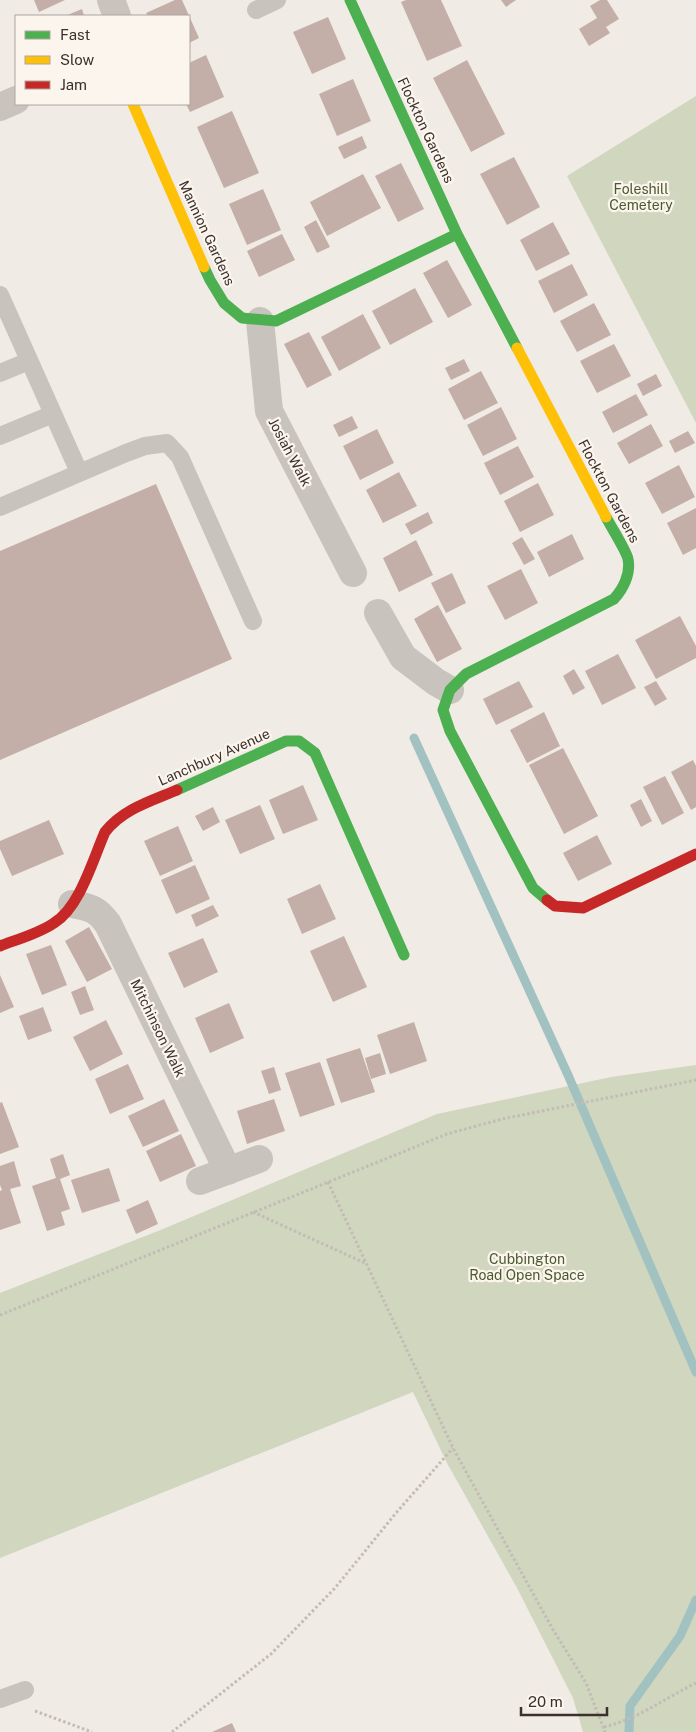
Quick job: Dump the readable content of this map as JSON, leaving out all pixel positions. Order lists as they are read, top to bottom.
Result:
{
  "streets": {
    "street": [
      "Flockton Gardens",
      "Mannion Gardens",
      "Josiah Walk",
      "Lanchbury Avenue",
      "Mitchinson Walk"
    ]
  },
  "crossings": [
    ["Flockton Gardens", "Mannion Gardens"],
    ["Mannion Gardens", "Josiah Walk"],
    ["Lanchbury Avenue", "Mitchinson Walk"]
  ],
  "parks": ["Foleshill Cemetery", "Cubbington Road Open Space"],
  "legend": ["Fast", "Slow", "Jam"],
  "scale_bar": "20 m"
}
